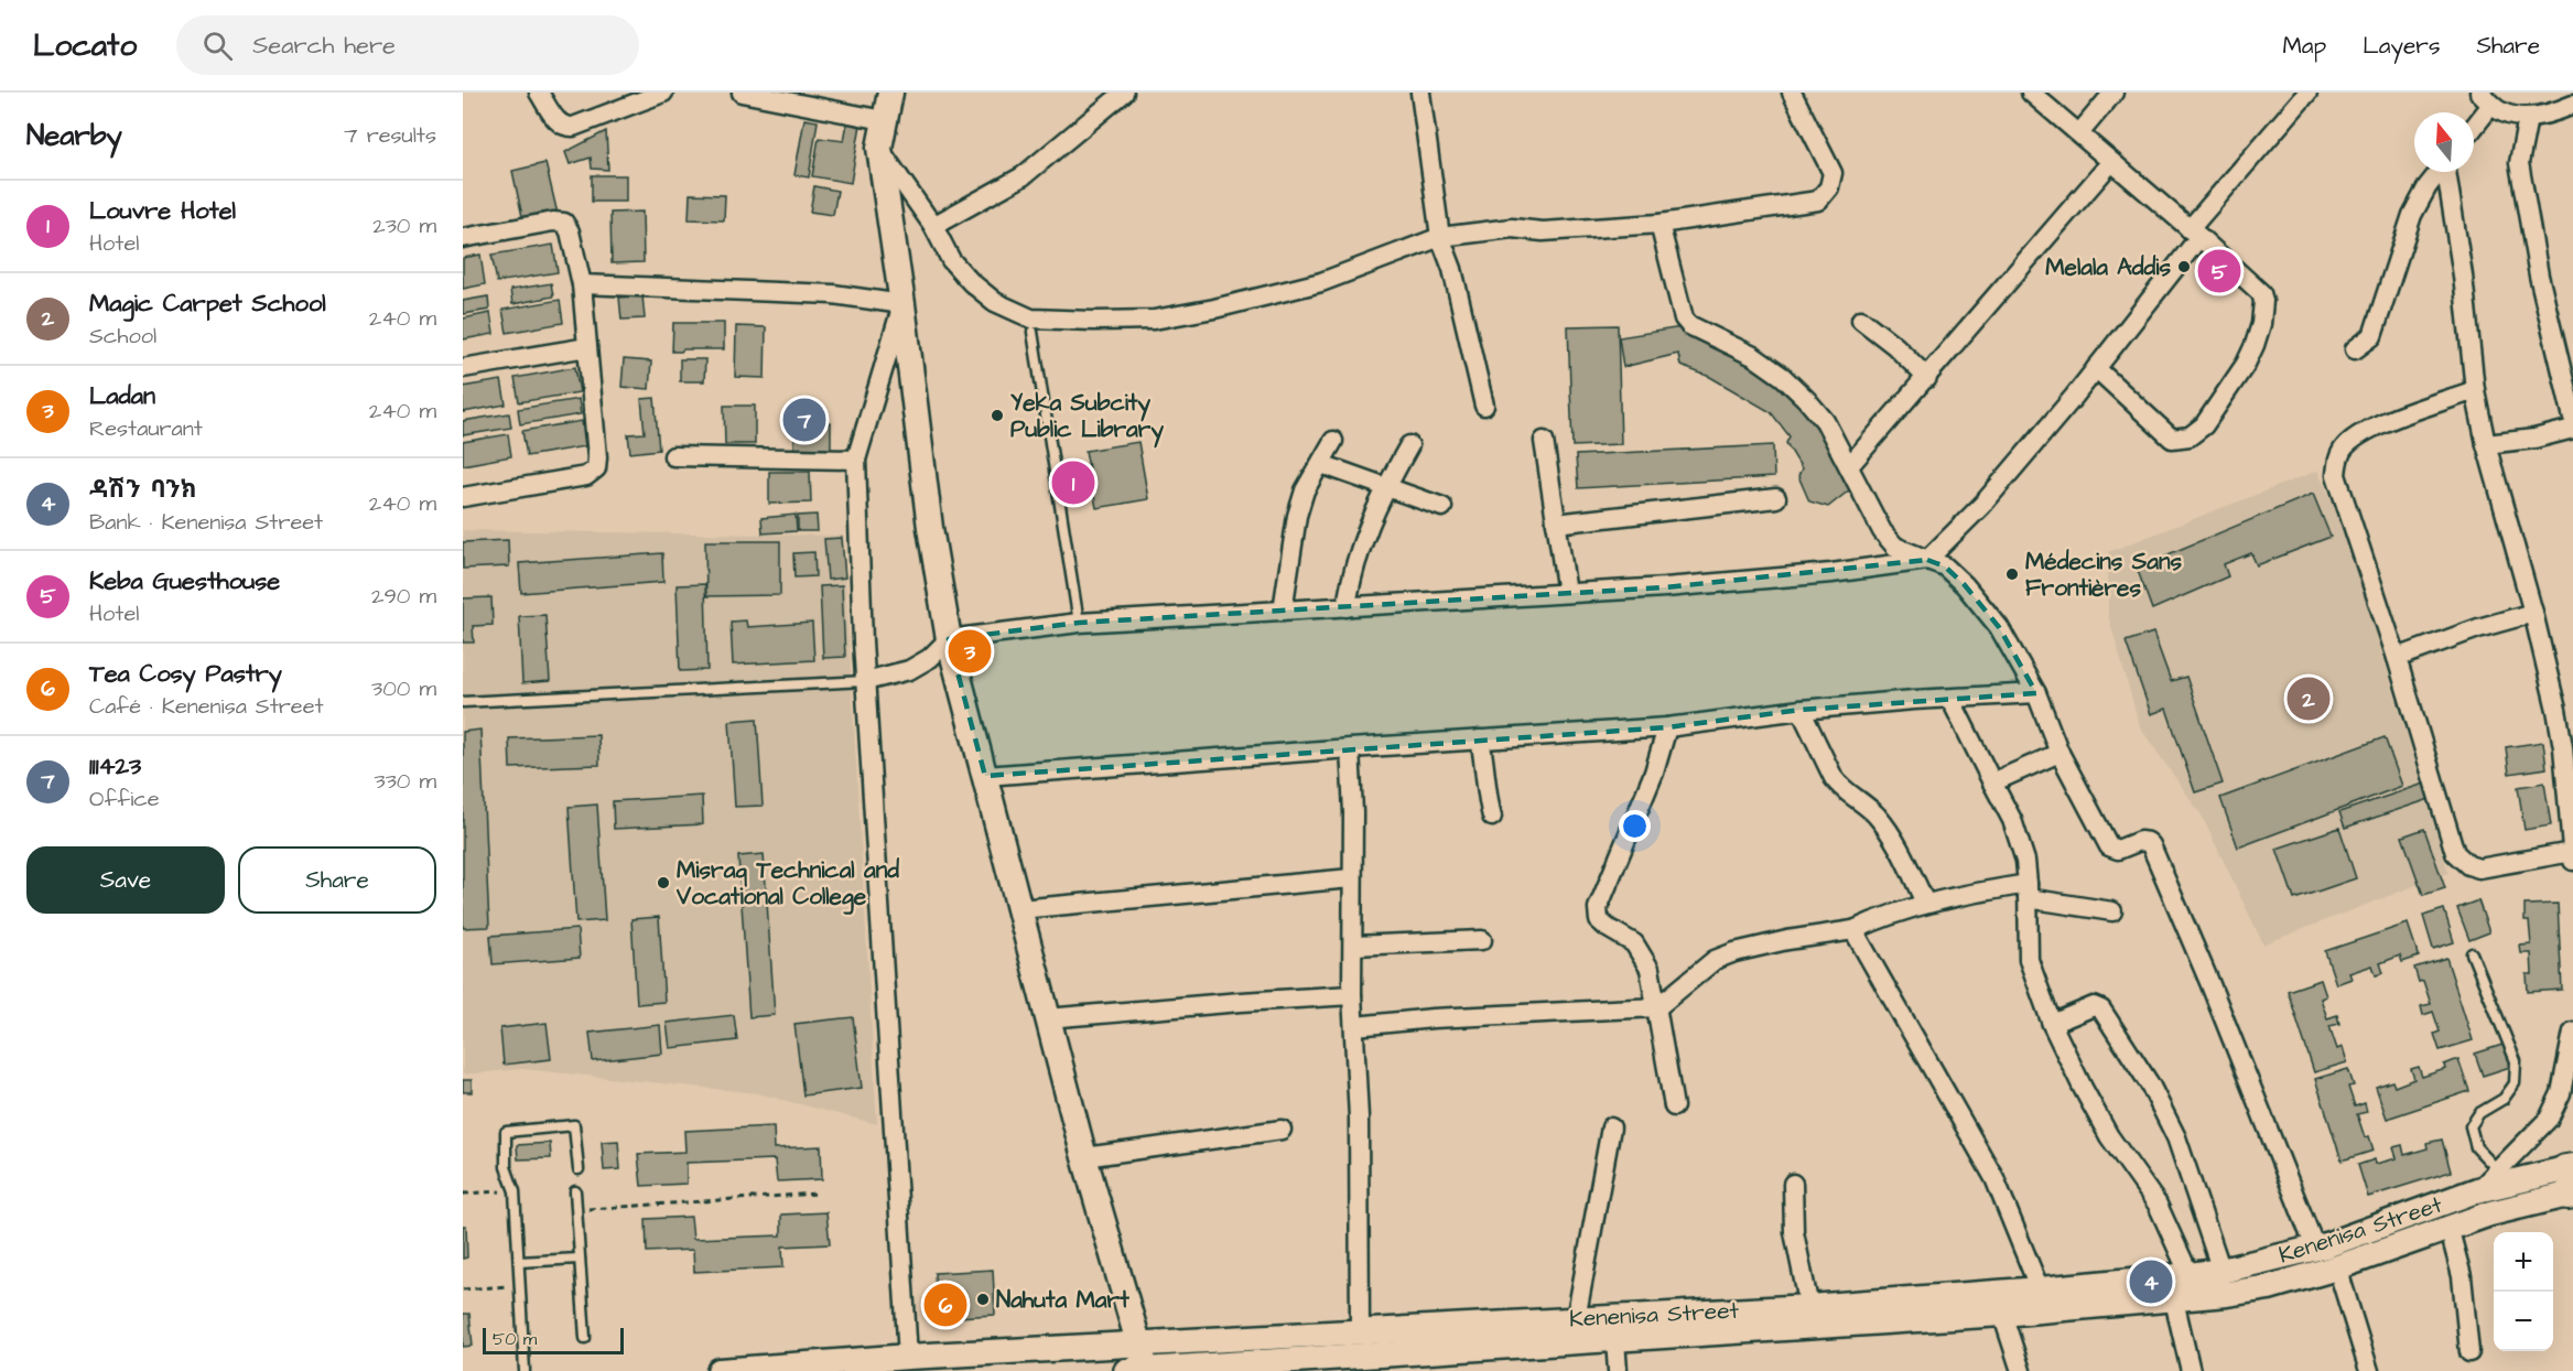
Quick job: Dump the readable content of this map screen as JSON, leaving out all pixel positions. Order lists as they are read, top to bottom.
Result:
{
  "streets": {
    "main road": ["Kenenisa Street"]
  },
  "places": [
    "Melala Addis",
    "Yeka Subcity Public Library",
    "Médecins Sans Frontières",
    "Misraq Technical and Vocational College",
    "Nahuta Mart"
  ],
  "scale_bar": "50 m",
  "north": "top",
  "page": {
    "header": "Locato",
    "search": "Search here",
    "nav": ["Map", "Layers", "Share"],
    "heading": ["Nearby", "7 results"],
    "list": [
      {
        "mark": "1",
        "name": "Louvre Hotel",
        "note": "Hotel",
        "value": "230 m"
      },
      {
        "mark": "2",
        "name": "Magic Carpet School",
        "note": "School",
        "value": "240 m"
      },
      {
        "mark": "3",
        "name": "Ladan",
        "note": "Restaurant",
        "value": "240 m"
      },
      {
        "mark": "4",
        "name": "ዳሽን ባንክ",
        "note": "Bank · Kenenisa Street",
        "value": "240 m"
      },
      {
        "mark": "5",
        "name": "Keba Guesthouse",
        "note": "Hotel",
        "value": "290 m"
      },
      {
        "mark": "6",
        "name": "Tea Cosy Pastry",
        "note": "Café · Kenenisa Street",
        "value": "300 m"
      },
      {
        "mark": "7",
        "name": "111423",
        "note": "Office",
        "value": "330 m"
      }
    ],
    "pins": [
      "5",
      "7",
      "1",
      "3",
      "2",
      "4",
      "6"
    ],
    "buttons": ["Save", "Share"],
    "map_buttons": ["+", "−"],
    "scale": "50 m"
  }
}
